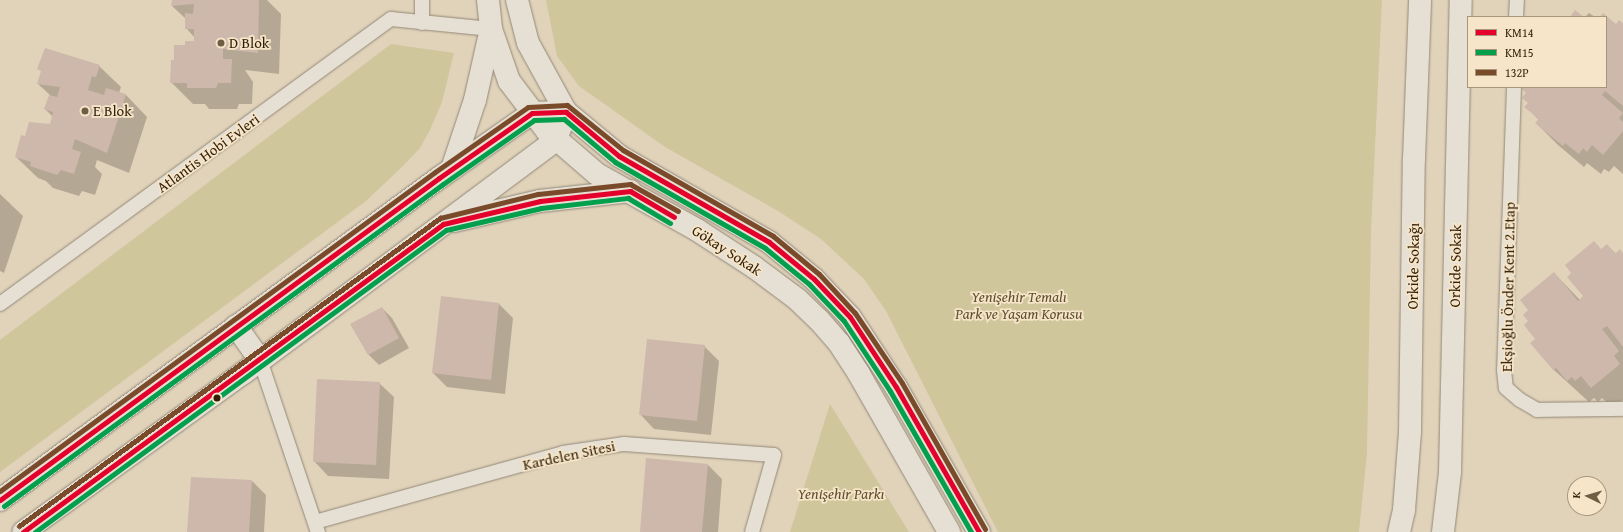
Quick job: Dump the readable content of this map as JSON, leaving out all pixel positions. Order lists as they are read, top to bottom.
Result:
{
  "streets": {
    "street": ["Gökay Sokak", "Orkide Sokağı", "Orkide Sokak"],
    "lane": ["Atlantis Hobi Evleri", "Ekşioğlu Önder Kent 2.Etap", "Kardelen Sitesi"]
  },
  "crossings": [
    ["Atlantis Hobi Evleri", "Gökay Sokak"]
  ],
  "parks": ["Yenişehir Temalı Park ve Yaşam Korusu", "Yenişehir Parkı"],
  "places": ["D Blok", "E Blok"],
  "lines": ["transit line 132P", "transit line KM14", "transit line KM15"],
  "legend": ["KM14", "KM15", "132P"],
  "north": "left"
}
